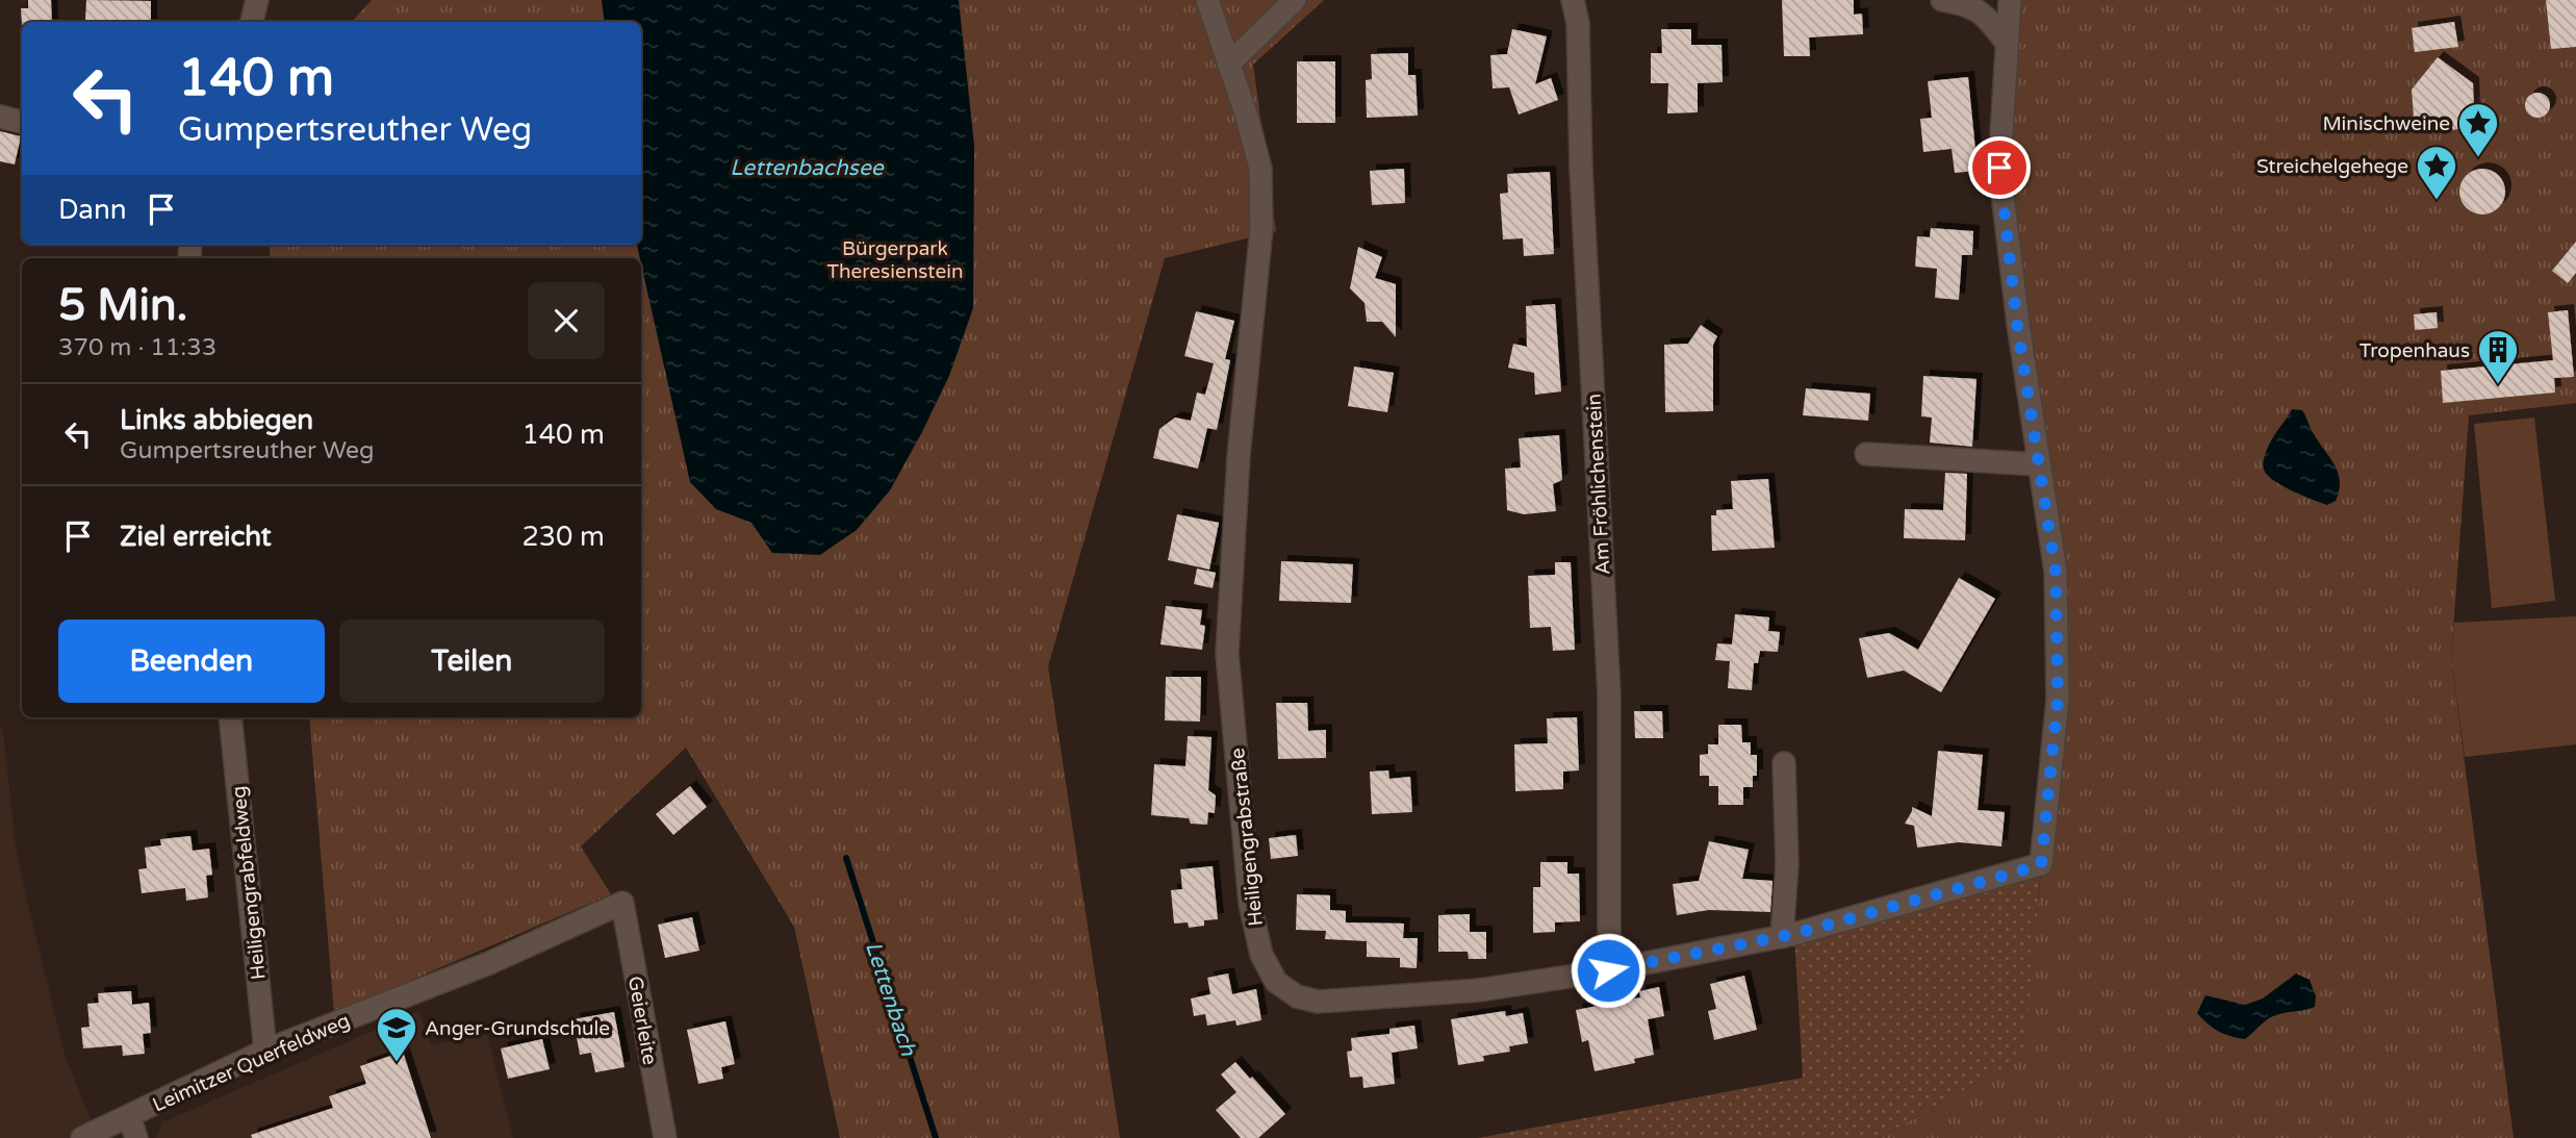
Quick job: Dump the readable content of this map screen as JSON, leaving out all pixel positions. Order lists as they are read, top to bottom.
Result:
{
  "streets": {
    "street": [
      "Am Fröhlichenstein",
      "Heiligengrabstraße",
      "Heiligengrabfeldweg",
      "Geierleite",
      "Leimitzer Querfeldweg"
    ]
  },
  "crossings": [
    ["Am Fröhlichenstein", "Heiligengrabstraße"],
    ["Heiligengrabfeldweg", "Leimitzer Querfeldweg"],
    ["Geierleite", "Leimitzer Querfeldweg"]
  ],
  "water": ["Lettenbachsee", "Lettenbach"],
  "parks": ["Bürgerpark Theresienstein"],
  "places": {
    "place": ["Minischweine", "Streichelgehege"],
    "building": ["Tropenhaus"],
    "school or university": ["Anger-Grundschule"]
  },
  "page": {
    "turn": ["140 m", "Gumpertsreuther Weg"],
    "then": "Dann",
    "heading": ["5 Min.", "370 m · 11:33"],
    "list": [
      {
        "name": "Links abbiegen",
        "note": "Gumpertsreuther Weg",
        "value": "140 m"
      },
      {
        "name": "Ziel erreicht",
        "value": "230 m"
      }
    ],
    "buttons": ["Beenden", "Teilen"]
  }
}
